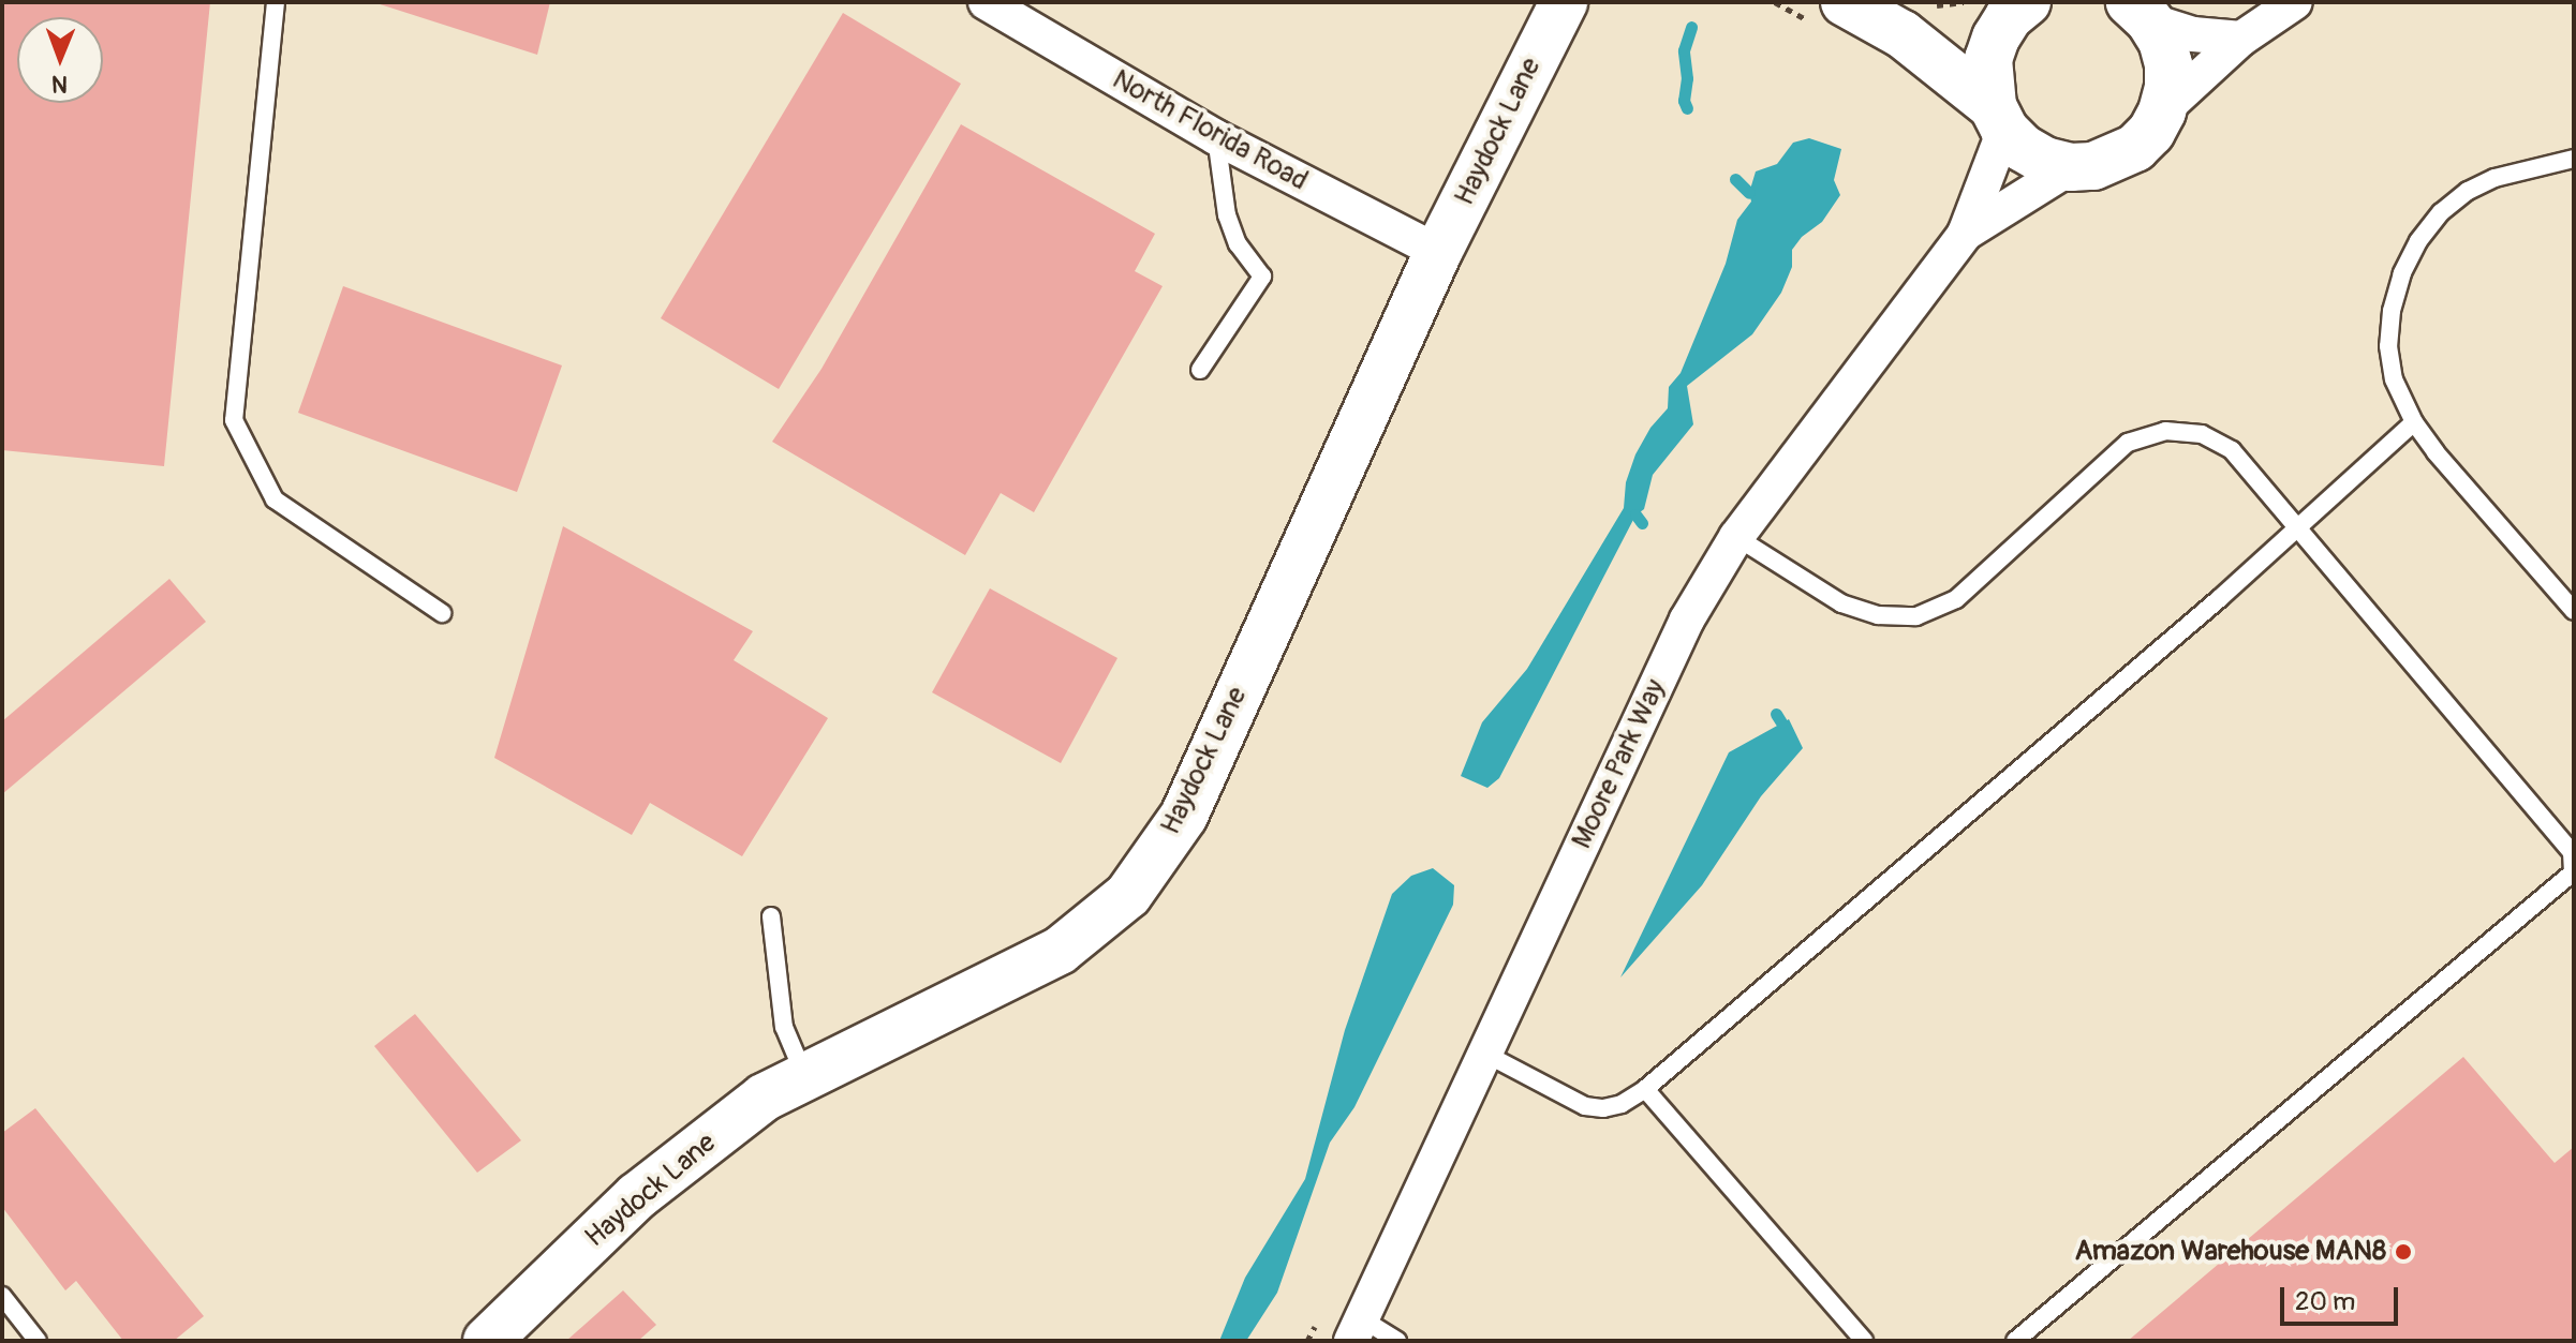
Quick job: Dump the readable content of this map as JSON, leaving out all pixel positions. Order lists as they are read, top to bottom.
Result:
{
  "streets": {
    "street": ["North Florida Road", "Haydock Lane", "Moore Park Way"]
  },
  "crossings": [
    ["North Florida Road", "Haydock Lane"]
  ],
  "places": ["Amazon Warehouse MAN8"],
  "scale_bar": "20 m",
  "north": "bottom"
}
